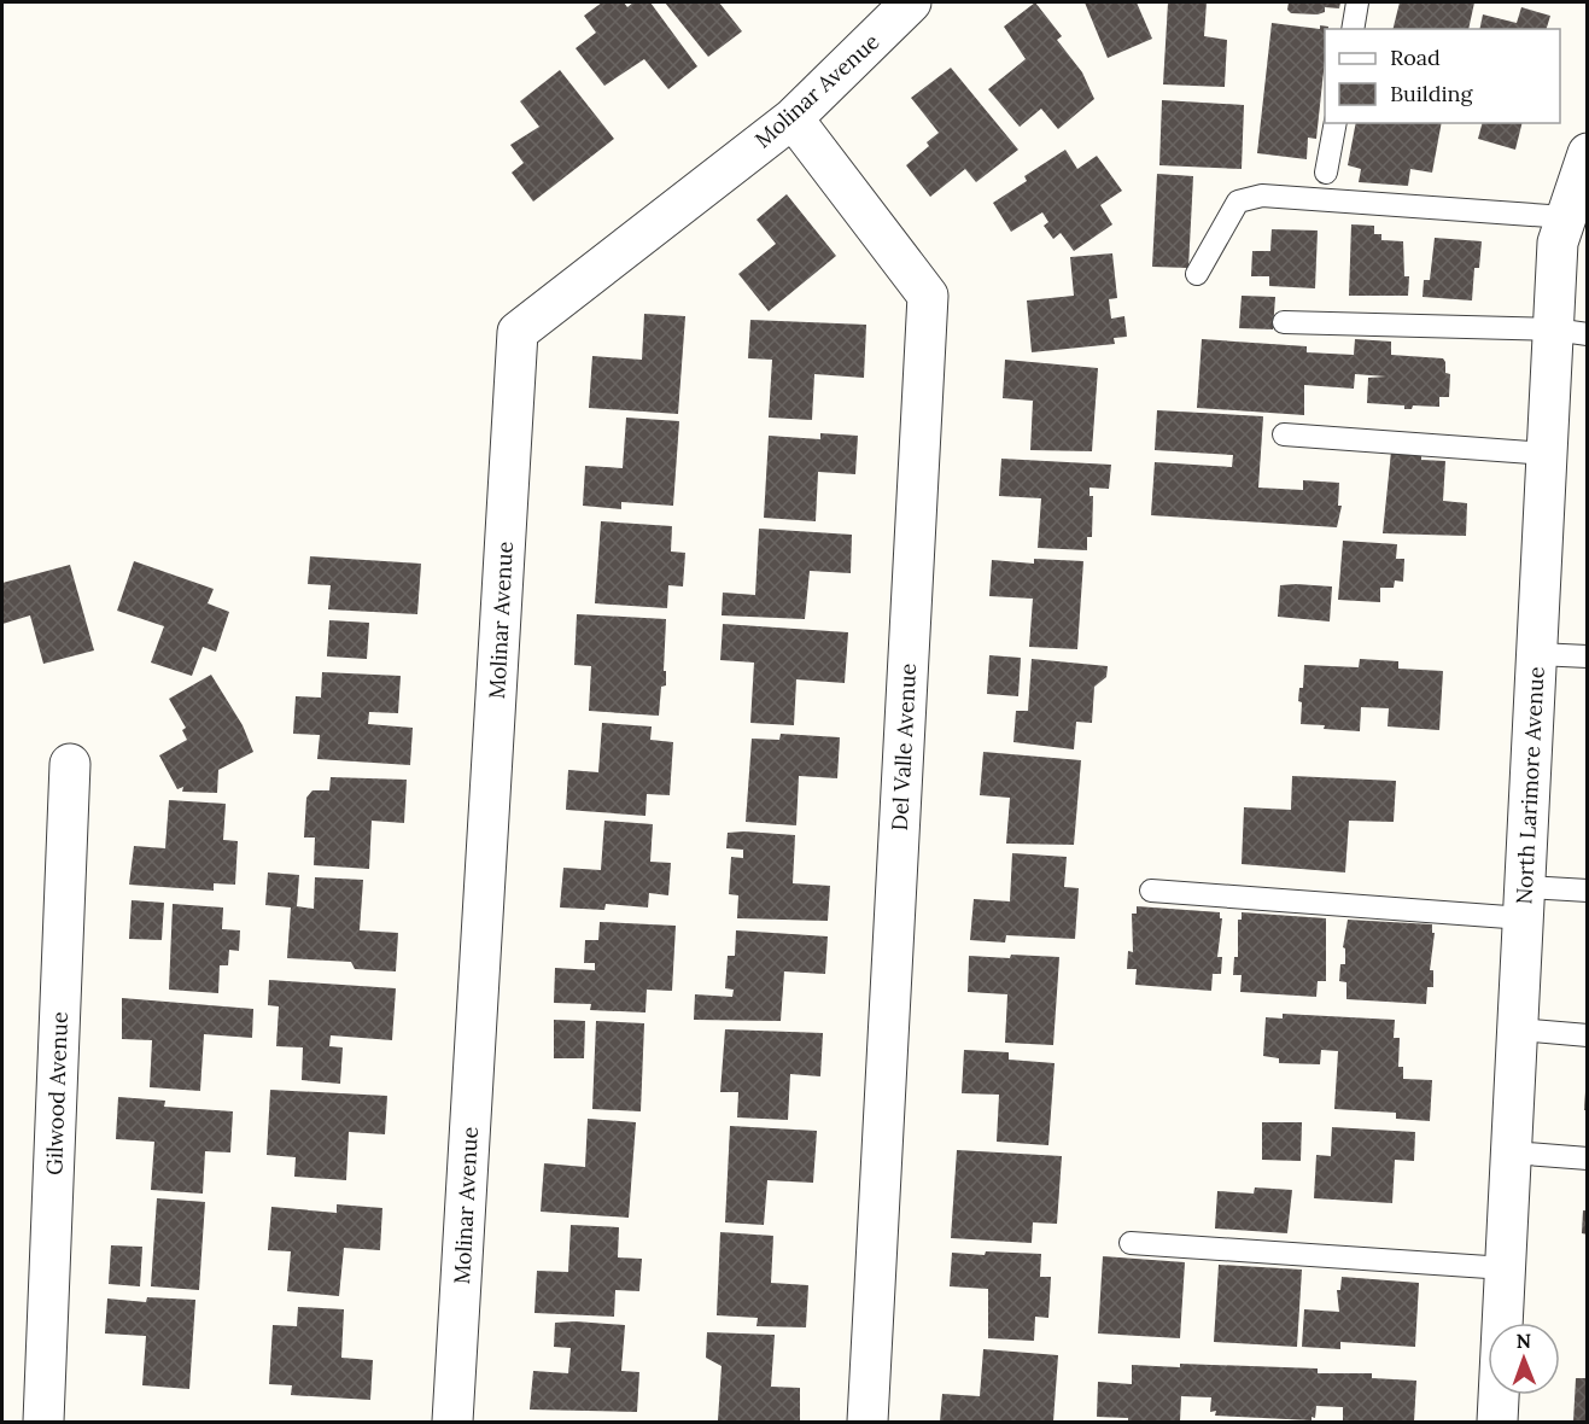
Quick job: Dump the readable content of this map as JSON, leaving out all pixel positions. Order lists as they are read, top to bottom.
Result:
{
  "streets": {
    "street": [
      "Molinar Avenue",
      "Del Valle Avenue",
      "North Larimore Avenue",
      "Gilwood Avenue"
    ]
  },
  "crossings": [
    ["Molinar Avenue", "Del Valle Avenue"]
  ],
  "legend": ["Road", "Building"],
  "north": "top"
}
